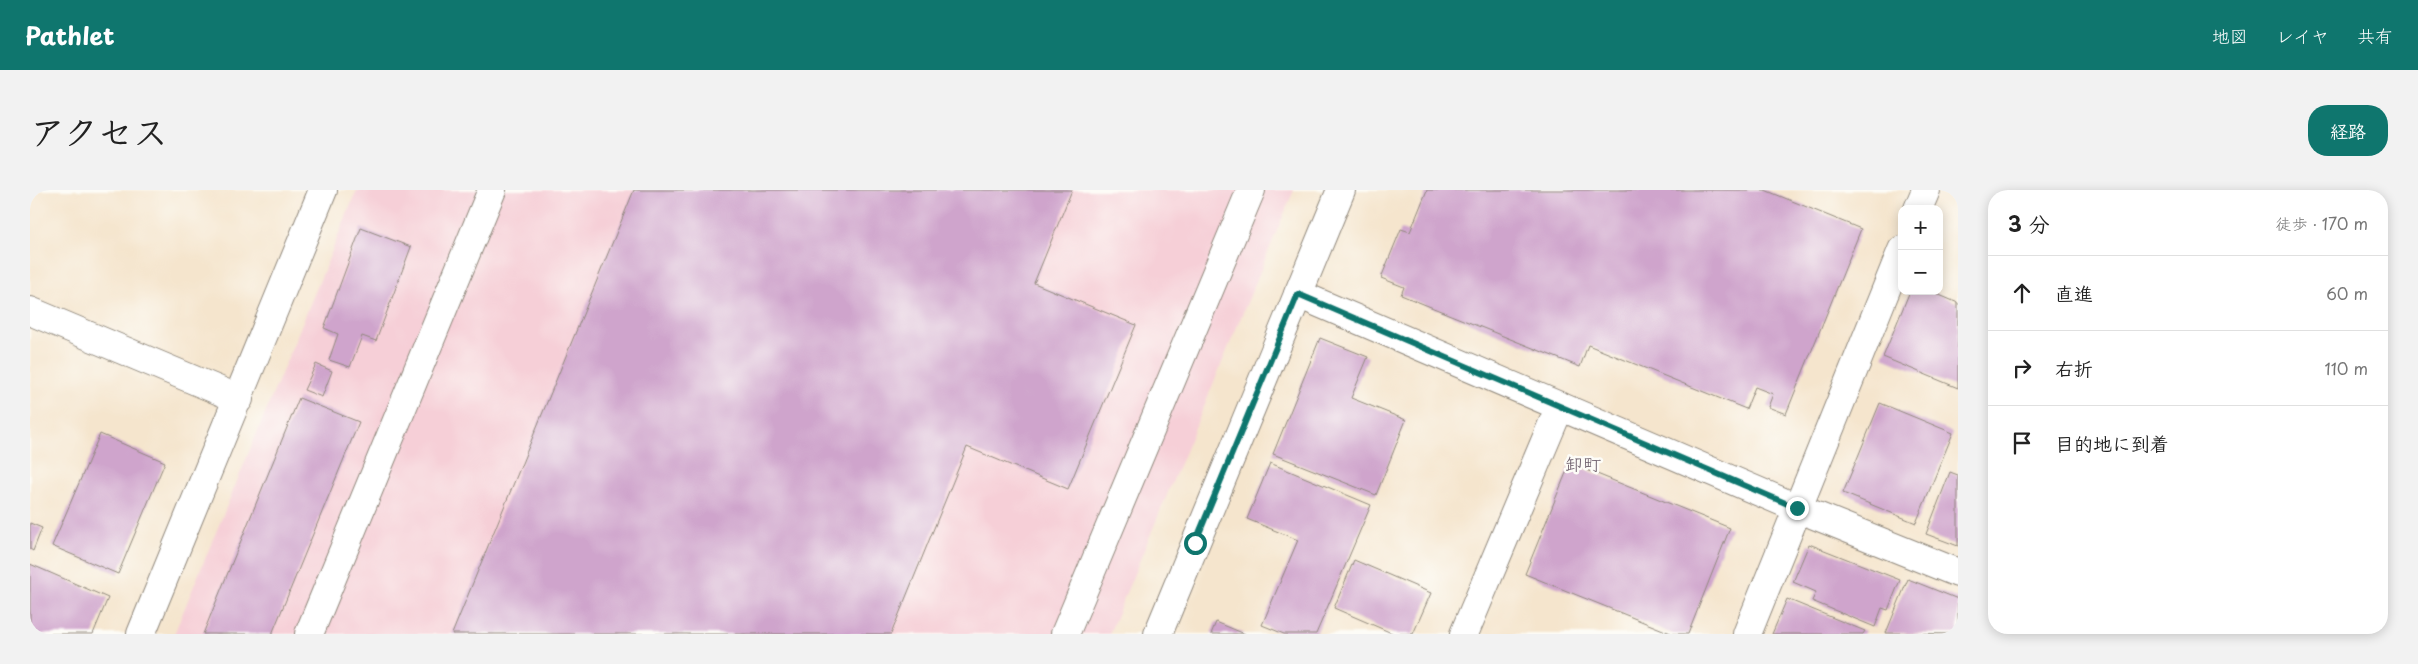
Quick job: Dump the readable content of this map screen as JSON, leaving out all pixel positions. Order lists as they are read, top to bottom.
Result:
{
  "districts": ["卸町"],
  "page": {
    "header": "Pathlet",
    "nav": ["地図", "レイヤ", "共有"],
    "title": "アクセス",
    "buttons": "経路",
    "heading": ["3 分", "徒歩 · 170 m"],
    "map_buttons": ["+", "−"],
    "list": [
      ["直進", "60 m"],
      ["右折", "110 m"],
      "目的地に到着"
    ]
  }
}
